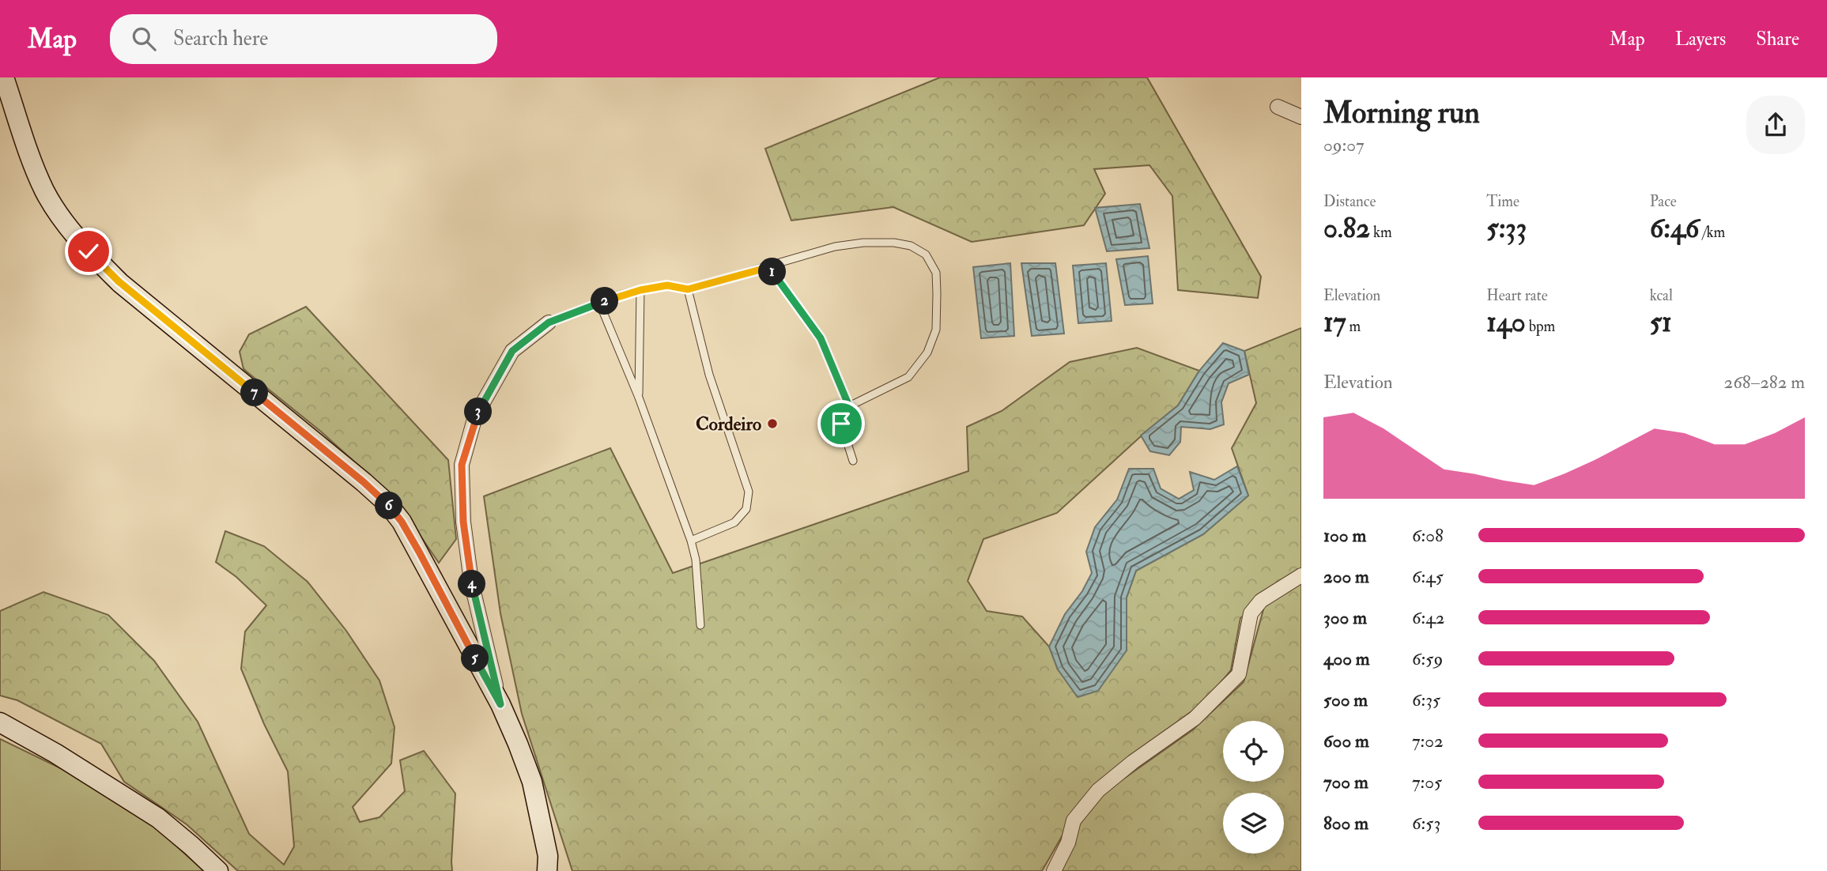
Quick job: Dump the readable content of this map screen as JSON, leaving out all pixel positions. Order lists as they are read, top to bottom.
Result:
{
  "places": ["Cordeiro"],
  "page": {
    "header": "Map",
    "search": "Search here",
    "nav": ["Map", "Layers", "Share"],
    "heading": ["Morning run", "09:07"],
    "stats": [
      ["Distance", "0.82 km"],
      ["Time", "5:33"],
      ["Pace", "6:46 /km"],
      ["Elevation", "17 m"],
      ["Heart rate", "140 bpm"],
      ["kcal", "51"]
    ],
    "pins": [
      "1",
      "2",
      "7",
      "3",
      "6",
      "4",
      "5"
    ],
    "chart": ["Elevation", "268–282 m"],
    "list": [
      {
        "name": "100 m",
        "note": "6:08"
      },
      {
        "name": "200 m",
        "note": "6:45"
      },
      {
        "name": "300 m",
        "note": "6:42"
      },
      {
        "name": "400 m",
        "note": "6:59"
      },
      {
        "name": "500 m",
        "note": "6:35"
      },
      {
        "name": "600 m",
        "note": "7:02"
      },
      {
        "name": "700 m",
        "note": "7:05"
      },
      {
        "name": "800 m",
        "note": "6:53"
      }
    ]
  }
}
